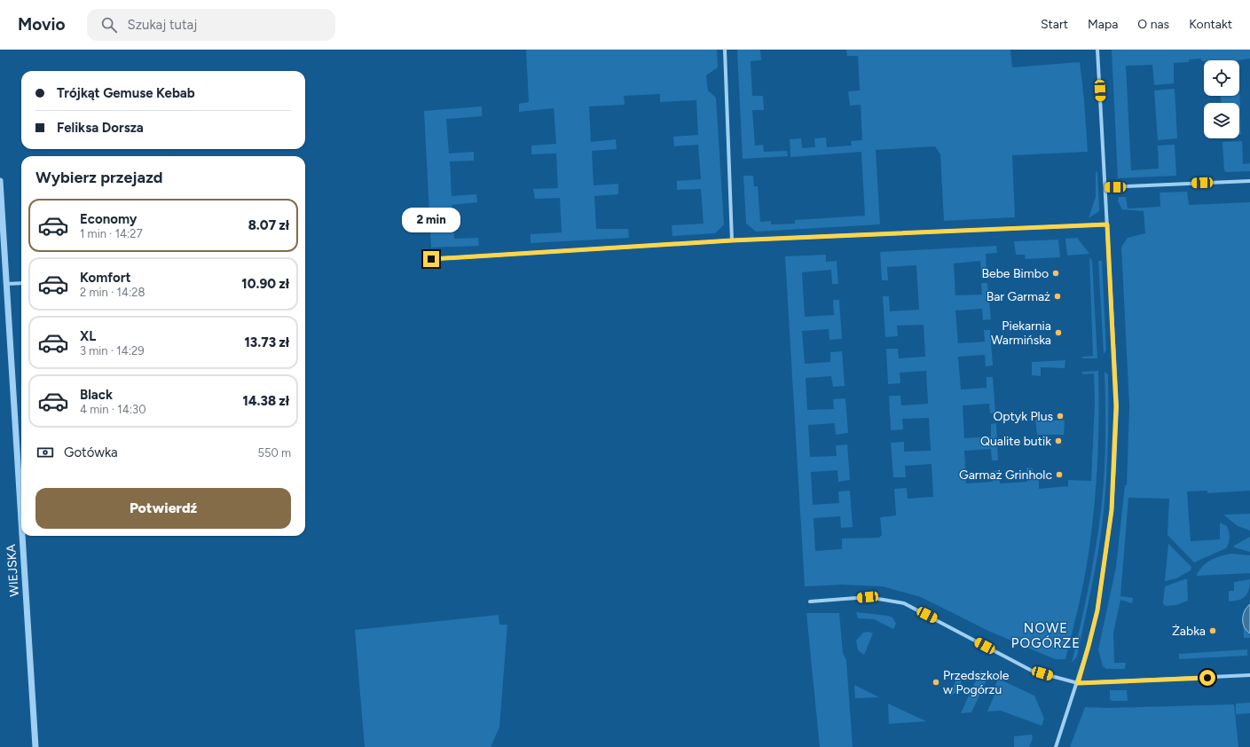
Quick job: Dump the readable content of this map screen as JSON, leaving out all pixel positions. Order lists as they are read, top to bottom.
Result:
{
  "streets": {
    "street": ["WIEJSKA"]
  },
  "districts": ["NOWE POGÓRZE"],
  "places": [
    "Bebe Bimbo",
    "Bar Garmaż",
    "Piekarnia Warmińska",
    "Optyk Plus",
    "Qualite butik",
    "Garmaż Grinholc",
    "Żabka",
    "Przedszkole w Pogórzu"
  ],
  "page": {
    "header": "Movio",
    "search": "Szukaj tutaj",
    "nav": [
      "Start",
      "Mapa",
      "O nas",
      "Kontakt"
    ],
    "banner": ["Trójkąt Gemuse Kebab", "Feliksa Dorsza"],
    "heading": "Wybierz przejazd",
    "list": [
      {
        "name": "Economy",
        "note": "1 min · 14:27",
        "value": "8.07 zł"
      },
      {
        "name": "Komfort",
        "note": "2 min · 14:28",
        "value": "10.90 zł"
      },
      {
        "name": "XL",
        "note": "3 min · 14:29",
        "value": "13.73 zł"
      },
      {
        "name": "Black",
        "note": "4 min · 14:30",
        "value": "14.38 zł"
      }
    ],
    "bubble": "2 min",
    "pay": ["Gotówka", "550 m"],
    "buttons": "Potwierdź"
  }
}
